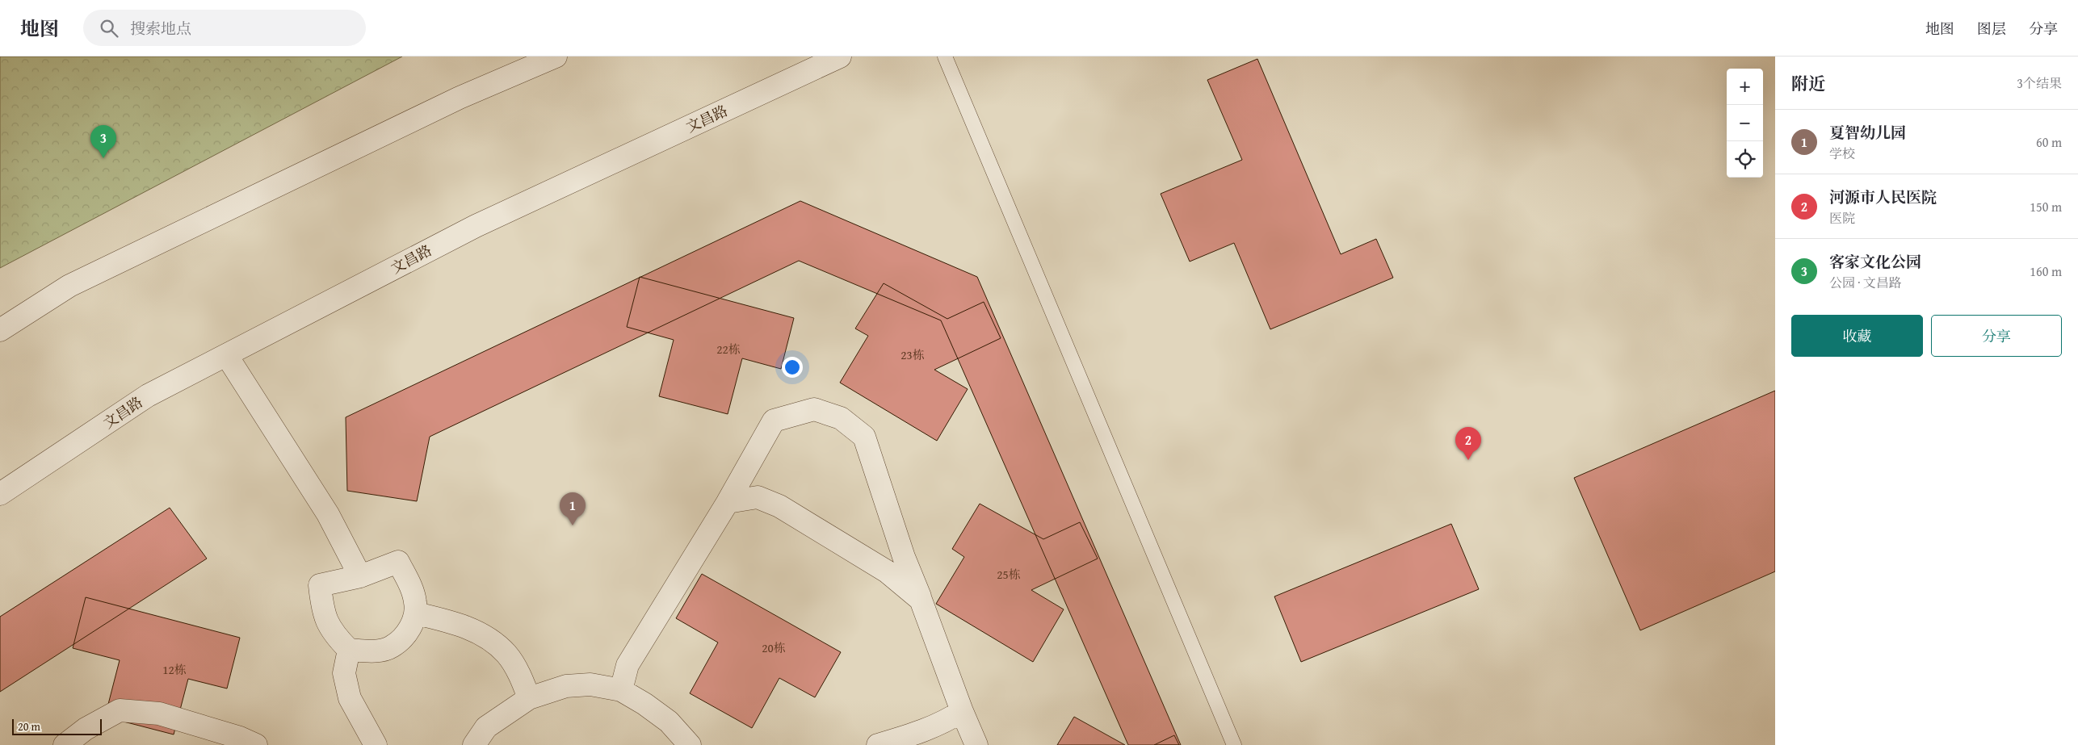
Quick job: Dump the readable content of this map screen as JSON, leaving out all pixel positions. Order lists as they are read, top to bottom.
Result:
{
  "streets": {
    "street": ["文昌路"]
  },
  "house_numbers": [
    "22栋",
    "23栋",
    "25栋",
    "20栋",
    "12栋"
  ],
  "scale_bar": "20 m",
  "page": {
    "header": "地图",
    "search": "搜索地点",
    "nav": ["地图", "图层", "分享"],
    "heading": ["附近", "3个结果"],
    "map_buttons": ["+", "−"],
    "list": [
      {
        "mark": "1",
        "name": "夏智幼儿园",
        "note": "学校",
        "value": "60 m"
      },
      {
        "mark": "2",
        "name": "河源市人民医院",
        "note": "医院",
        "value": "150 m"
      },
      {
        "mark": "3",
        "name": "客家文化公园",
        "note": "公园 · 文昌路",
        "value": "160 m"
      }
    ],
    "pins": ["3", "2", "1"],
    "buttons": ["收藏", "分享"],
    "scale": "20 m"
  }
}
